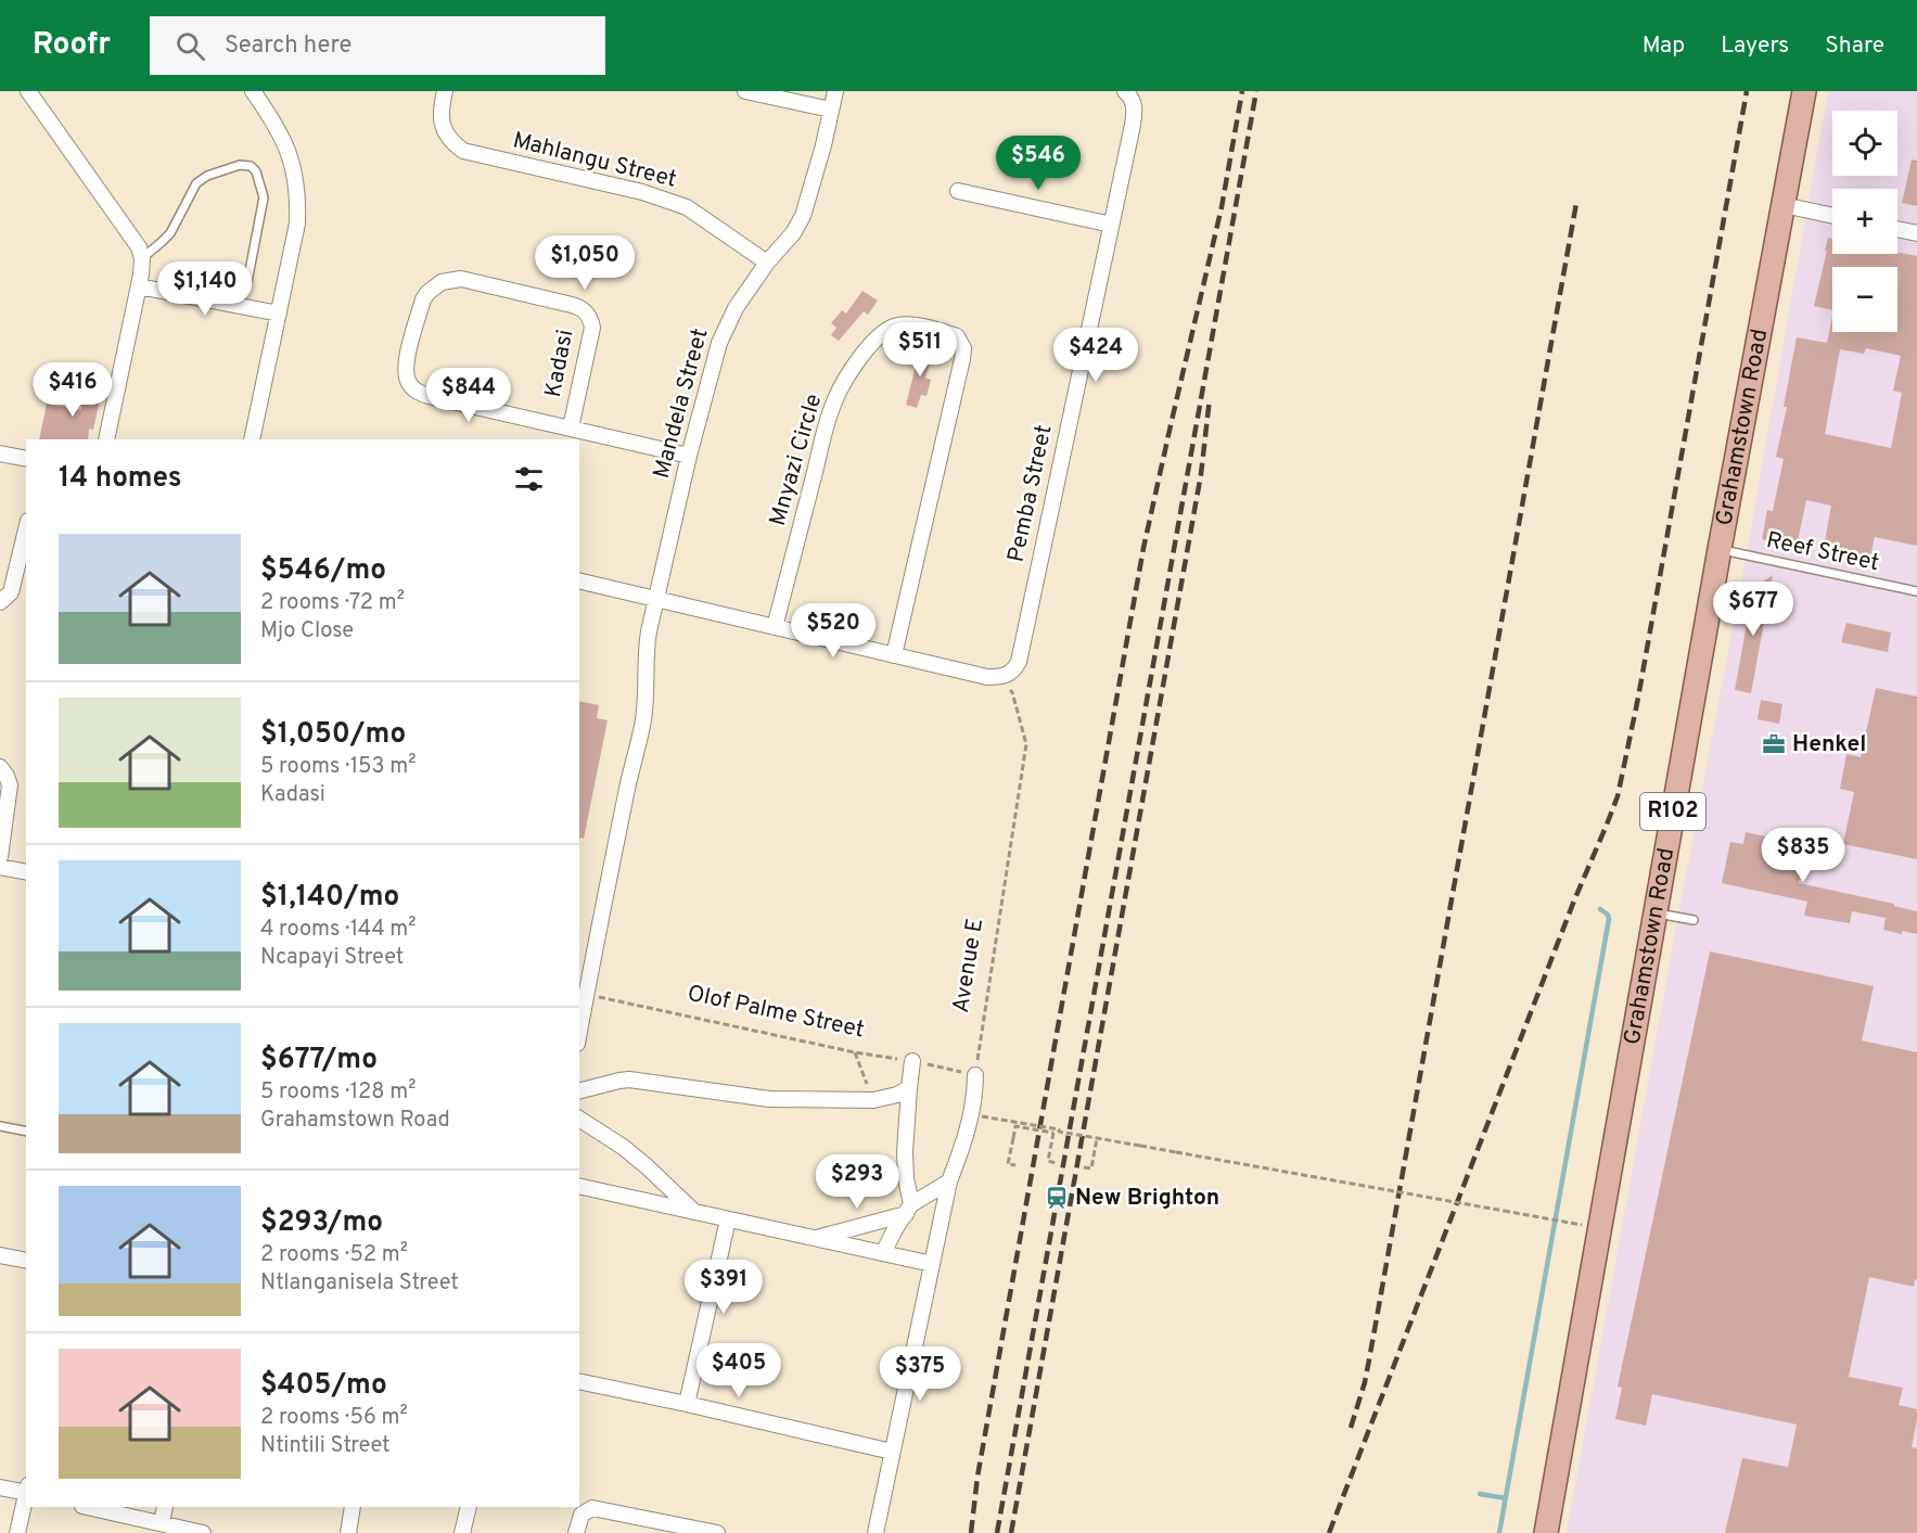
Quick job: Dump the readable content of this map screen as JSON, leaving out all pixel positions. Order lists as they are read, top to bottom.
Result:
{
  "streets": {
    "main road": ["Grahamstown Road", "R102"],
    "street": [
      "Mahlangu Street",
      "Kadasi",
      "Mandela Street",
      "Mnyazi Circle",
      "Pemba Street"
    ],
    "lane": ["Reef Street"],
    "path": ["Avenue E", "Olof Palme Street"]
  },
  "crossings": [
    ["Mahlangu Street", "Mandela Street"],
    ["Kadasi", "Mandela Street"],
    ["Mandela Street", "Olof Palme Street"],
    ["Grahamstown Road", "Reef Street"],
    ["Pemba Street", "Avenue E"],
    ["Avenue E", "Olof Palme Street"]
  ],
  "places": {
    "office": ["Henkel"],
    "station": ["New Brighton"]
  },
  "page": {
    "header": "Roofr",
    "search": "Search here",
    "nav": ["Map", "Layers", "Share"],
    "map_buttons": ["+", "−"],
    "price": [
      "$546",
      "$1,050",
      "$1,140",
      "$511",
      "$424",
      "$416",
      "$844",
      "$677",
      "$520",
      "$835",
      "$293",
      "$391",
      "$405",
      "$375"
    ],
    "heading": "14 homes",
    "list": [
      {
        "name": "$546/mo",
        "note": "2 rooms · 72 m² · Mjo Close"
      },
      {
        "name": "$1,050/mo",
        "note": "5 rooms · 153 m² · Kadasi"
      },
      {
        "name": "$1,140/mo",
        "note": "4 rooms · 144 m² · Ncapayi Street"
      },
      {
        "name": "$677/mo",
        "note": "5 rooms · 128 m² · Grahamstown Road"
      },
      {
        "name": "$293/mo",
        "note": "2 rooms · 52 m² · Ntlanganisela Street"
      },
      {
        "name": "$405/mo",
        "note": "2 rooms · 56 m² · Ntintili Street"
      }
    ]
  }
}
